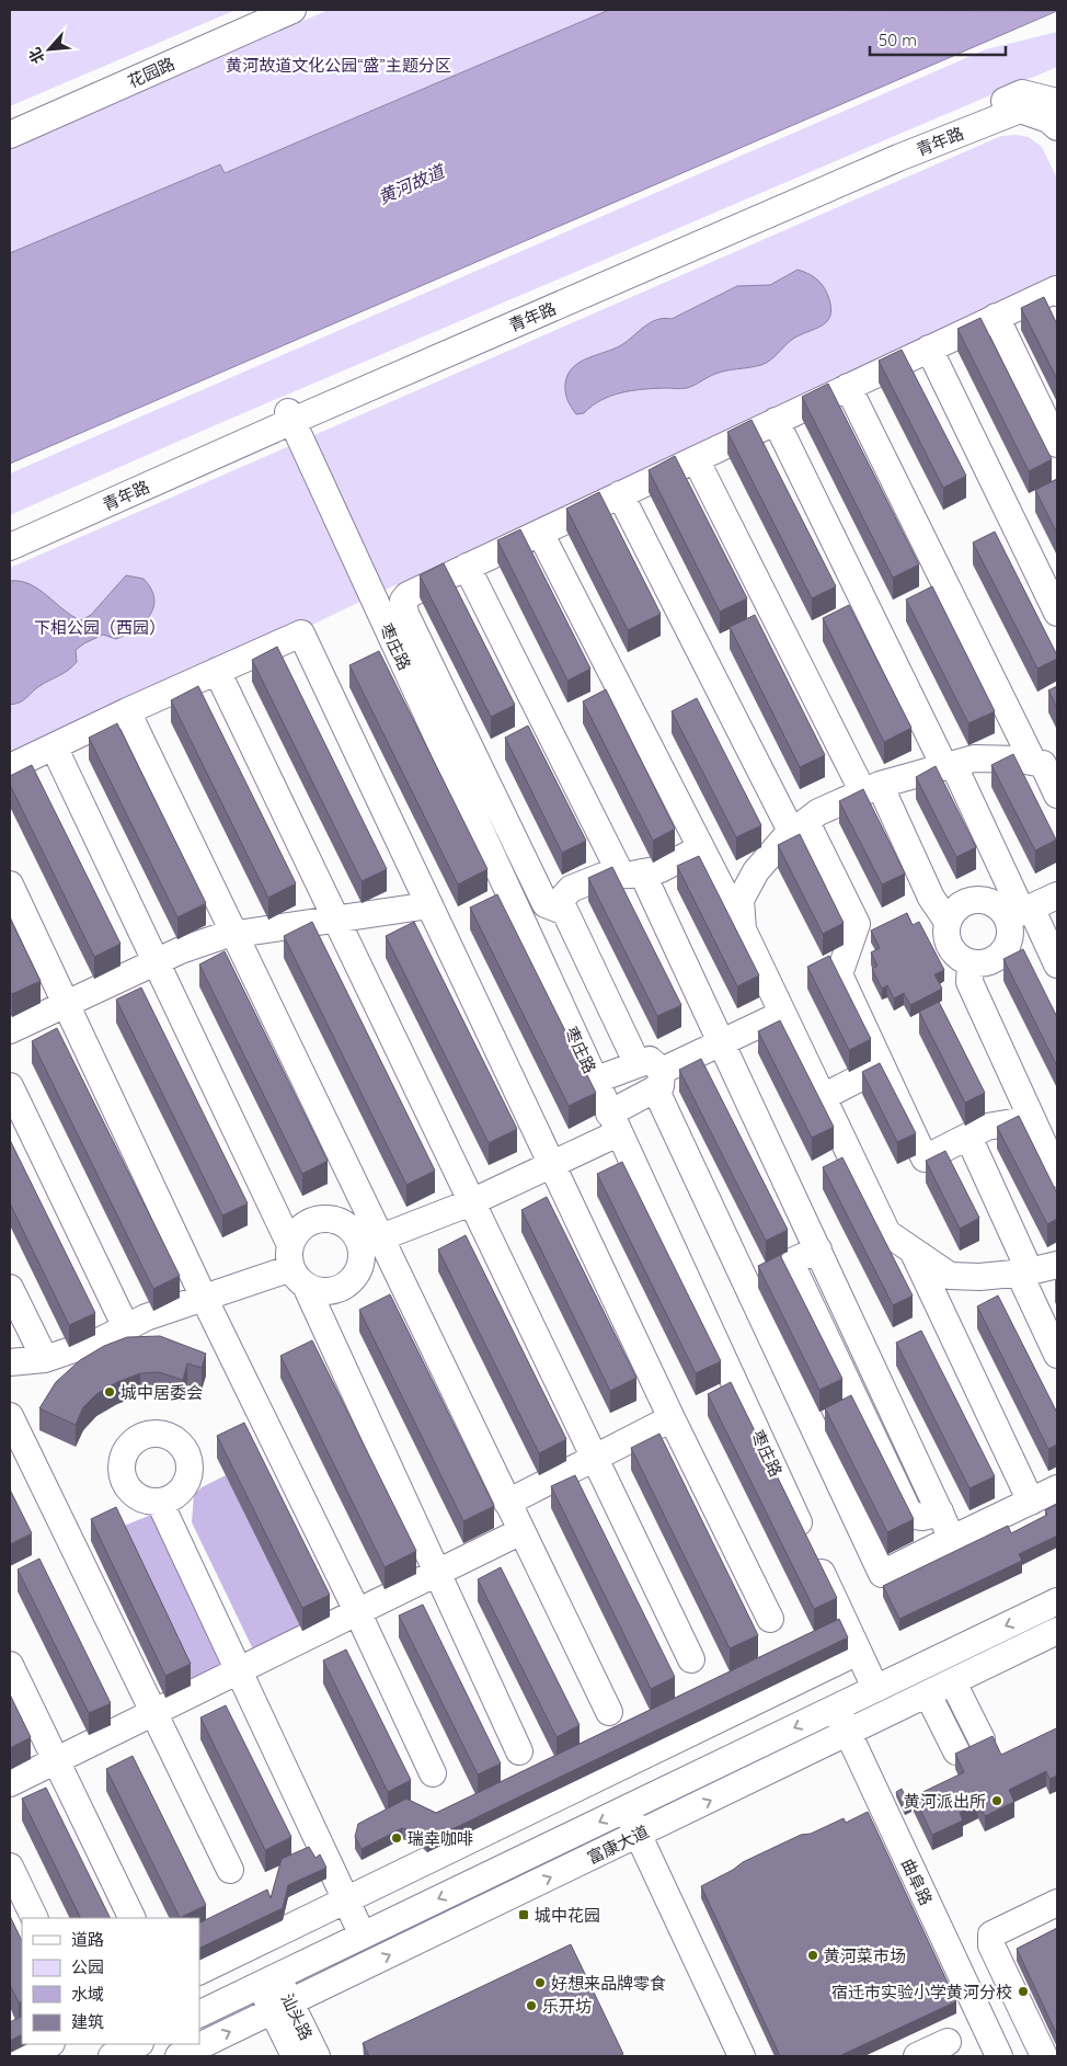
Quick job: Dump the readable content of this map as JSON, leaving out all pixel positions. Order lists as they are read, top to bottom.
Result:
{
  "streets": {
    "street": [
      "花园路",
      "青年路",
      "枣庄路",
      "富康大道",
      "曲阜路",
      "汕头路"
    ]
  },
  "crossings": [
    ["青年路", "枣庄路"],
    ["枣庄路", "富康大道"],
    ["富康大道", "曲阜路"],
    ["富康大道", "汕头路"]
  ],
  "water": ["黄河故道"],
  "parks": ["黄河故道文化公园“盛”主题分区", "下相公园（西园）"],
  "places": {
    "other": [
      "城中居委会",
      "黄河派出所",
      "瑞幸咖啡",
      "黄河菜市场",
      "好想来品牌零食",
      "宿迁市实验小学黄河分校",
      "乐开坊"
    ],
    "transit": ["城中花园"]
  },
  "legend": [
    "道路",
    "公园",
    "水域",
    "建筑"
  ],
  "scale_bar": "50 m",
  "north": "bottom left"
}
